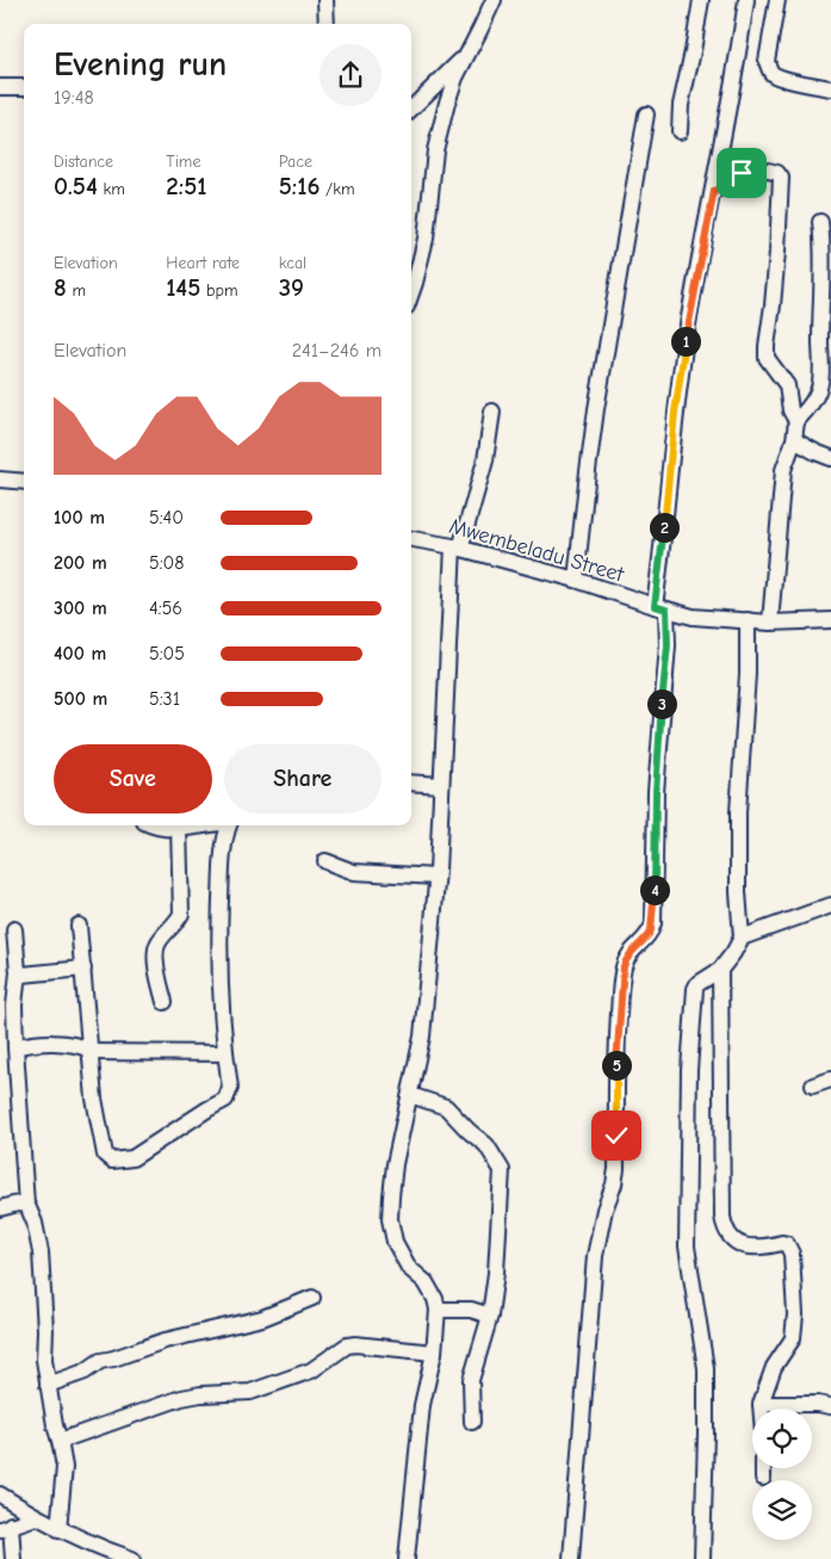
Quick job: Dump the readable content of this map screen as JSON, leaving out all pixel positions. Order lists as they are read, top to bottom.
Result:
{
  "streets": {
    "street": ["Mwembeladu Street"]
  },
  "page": {
    "heading": ["Evening run", "19:48"],
    "stats": [
      ["Distance", "0.54 km"],
      ["Time", "2:51"],
      ["Pace", "5:16 /km"],
      ["Elevation", "8 m"],
      ["Heart rate", "145 bpm"],
      ["kcal", "39"]
    ],
    "pins": [
      "1",
      "2",
      "3",
      "4",
      "5"
    ],
    "chart": ["Elevation", "241–246 m"],
    "list": [
      {
        "name": "100 m",
        "note": "5:40"
      },
      {
        "name": "200 m",
        "note": "5:08"
      },
      {
        "name": "300 m",
        "note": "4:56"
      },
      {
        "name": "400 m",
        "note": "5:05"
      },
      {
        "name": "500 m",
        "note": "5:31"
      }
    ],
    "buttons": ["Save", "Share"]
  }
}
